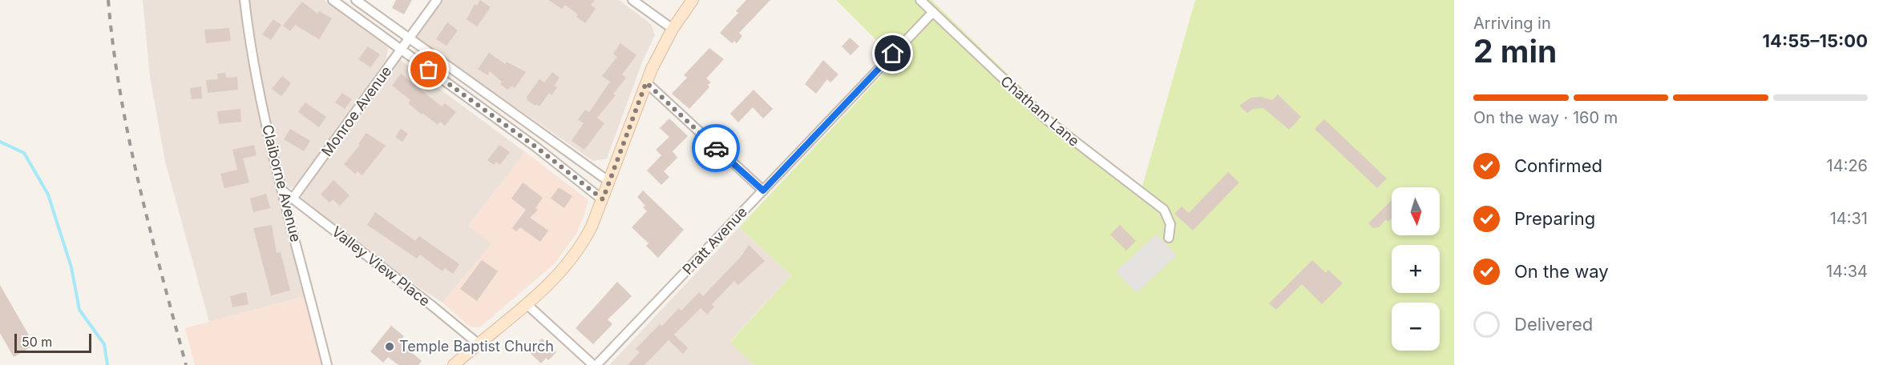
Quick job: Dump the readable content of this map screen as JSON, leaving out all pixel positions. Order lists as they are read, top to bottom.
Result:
{
  "streets": {
    "street": [
      "Monroe Avenue",
      "Chatham Lane",
      "Claiborne Avenue",
      "Pratt Avenue",
      "Valley View Place"
    ]
  },
  "crossings": [
    ["Monroe Avenue", "Valley View Place"],
    ["Chatham Lane", "Pratt Avenue"],
    ["Claiborne Avenue", "Valley View Place"]
  ],
  "places": ["Temple Baptist Church"],
  "scale_bar": "50 m",
  "north": "bottom",
  "page": {
    "heading": ["2 min", "Arriving in", "14:55–15:00"],
    "bar": "On the way · 160 m",
    "list": [
      ["Confirmed", "14:26"],
      ["Preparing", "14:31"],
      ["On the way", "14:34"],
      "Delivered"
    ],
    "map_buttons": ["+", "−"],
    "scale": "50 m"
  }
}
